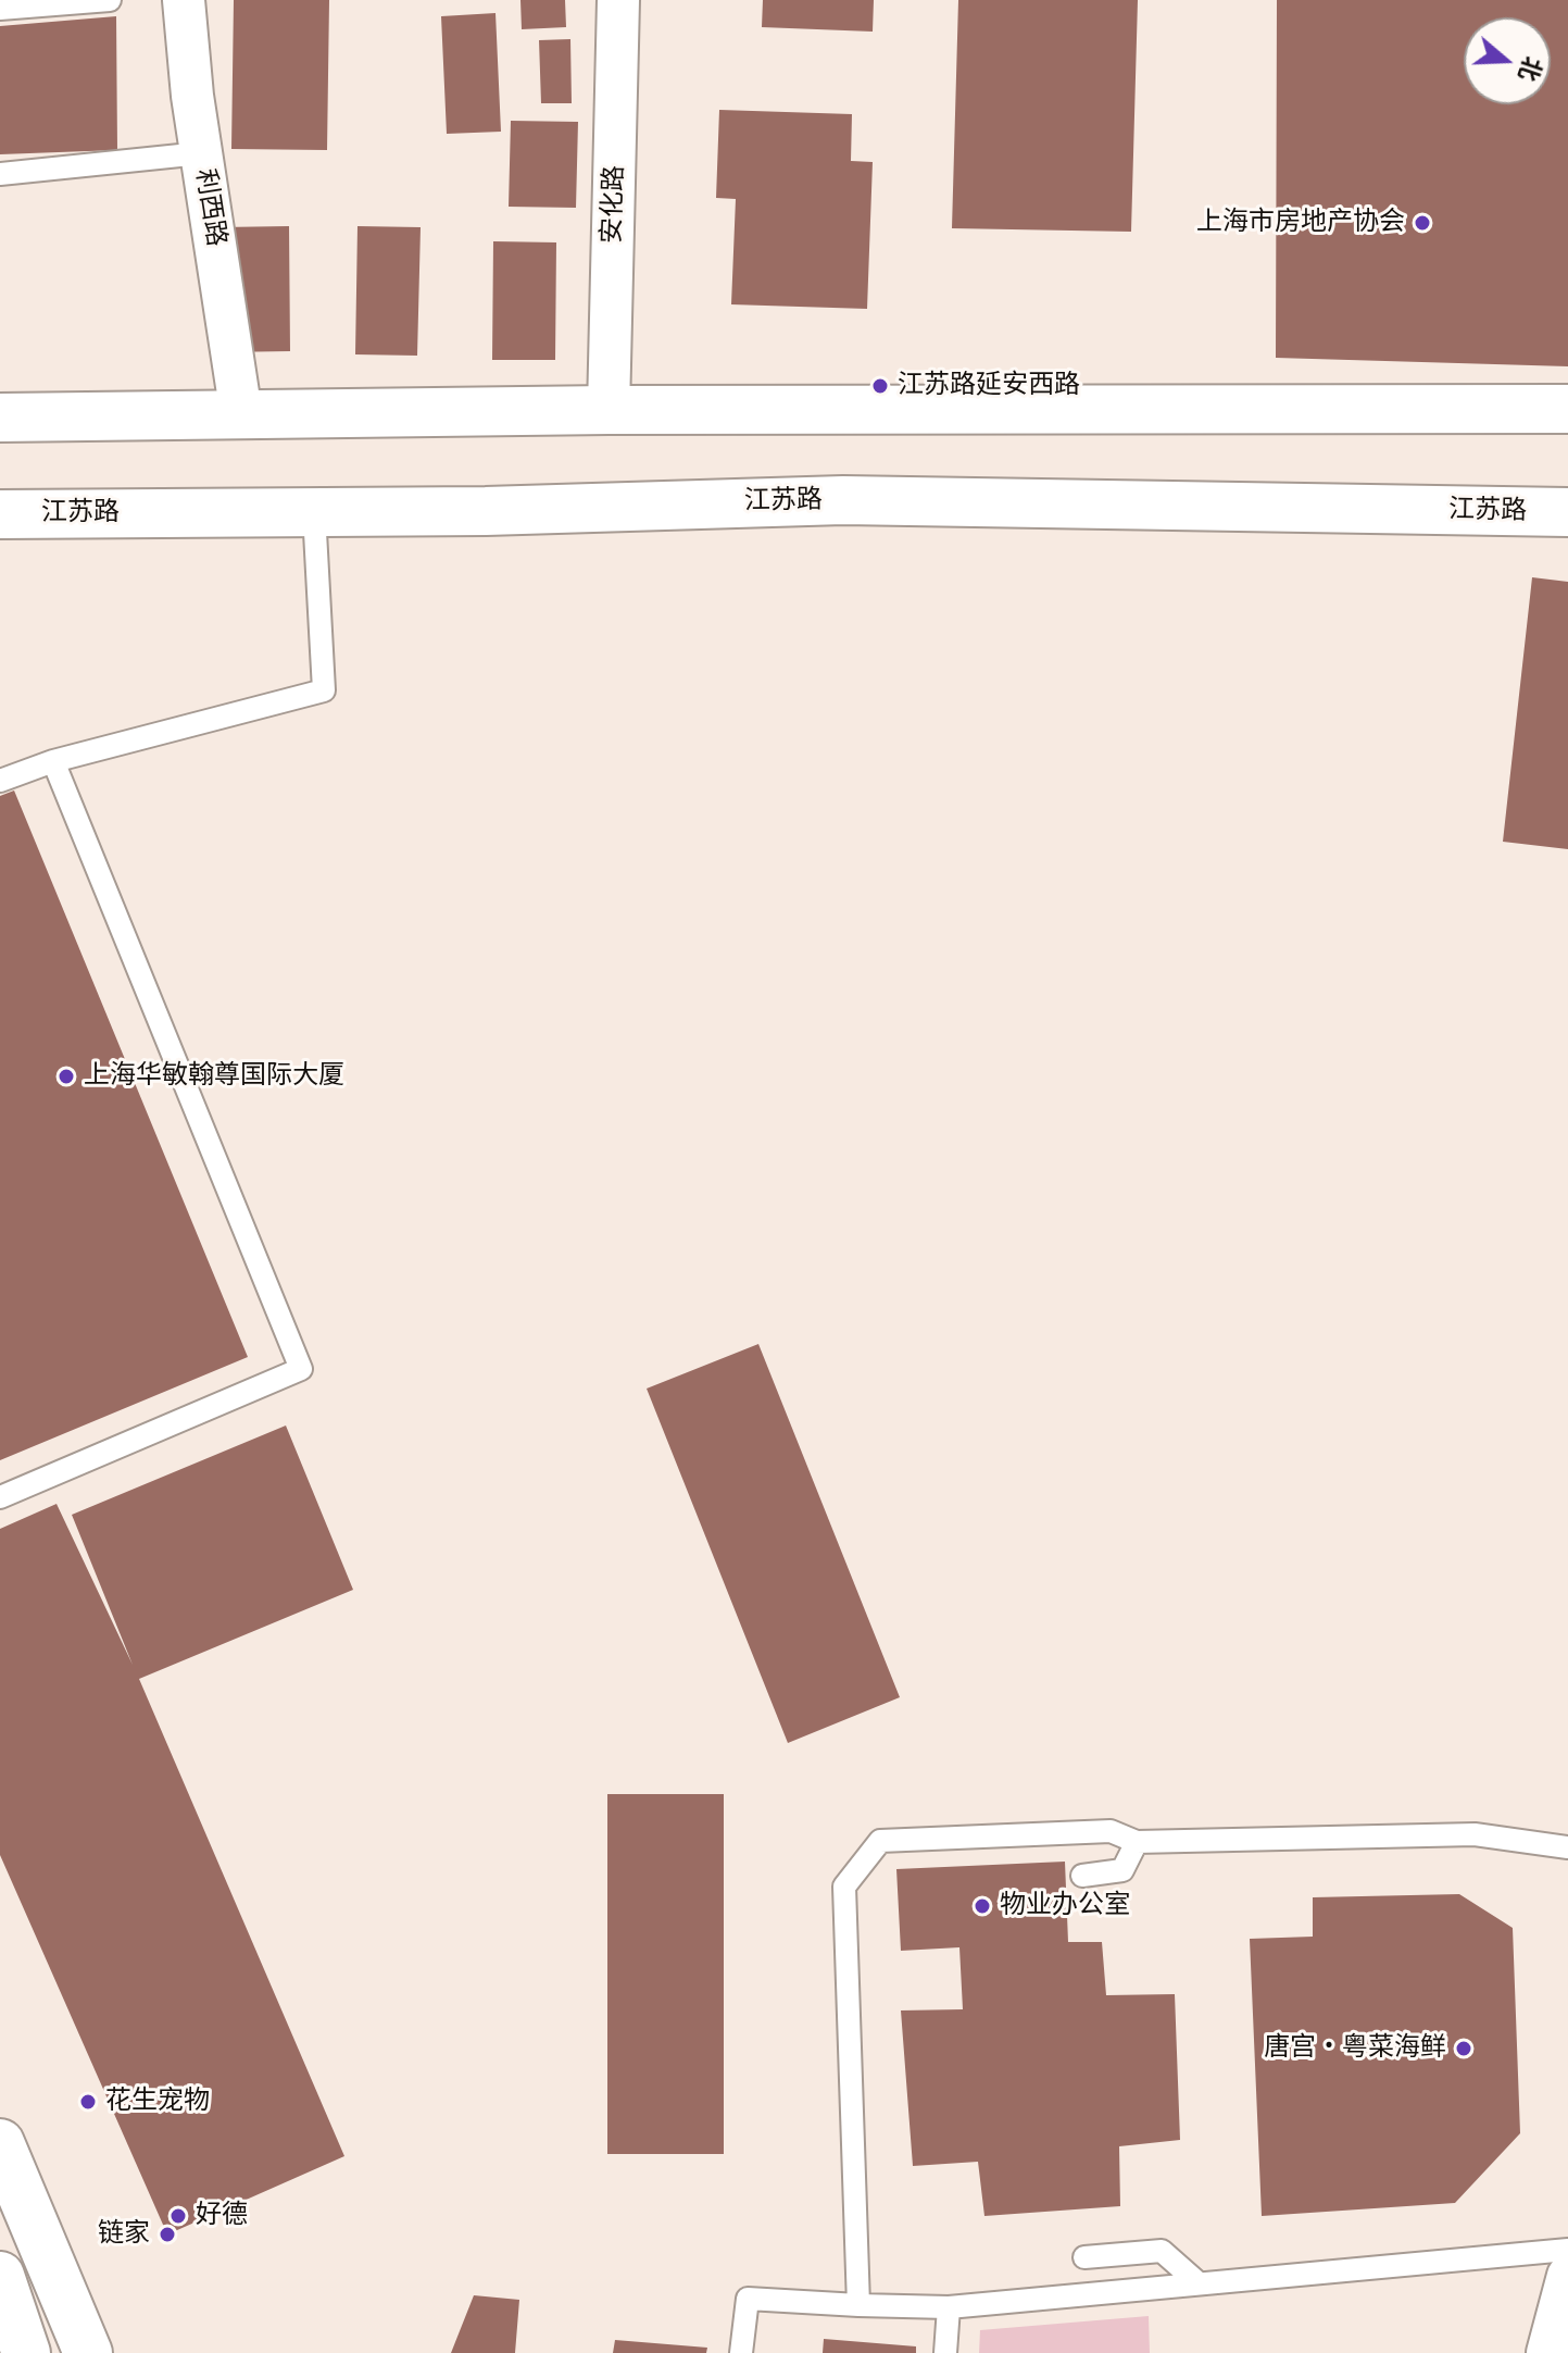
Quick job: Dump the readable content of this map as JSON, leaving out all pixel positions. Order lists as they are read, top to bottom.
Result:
{
  "streets": {
    "main road": ["江苏路"],
    "street": ["安化路", "利西路"]
  },
  "places": [
    "上海市房地产协会",
    "江苏路延安西路",
    "上海华敏翰尊国际大厦",
    "物业办公室",
    "唐宫・粤菜海鲜",
    "花生宠物",
    "好德",
    "链家"
  ],
  "north": "right"
}
